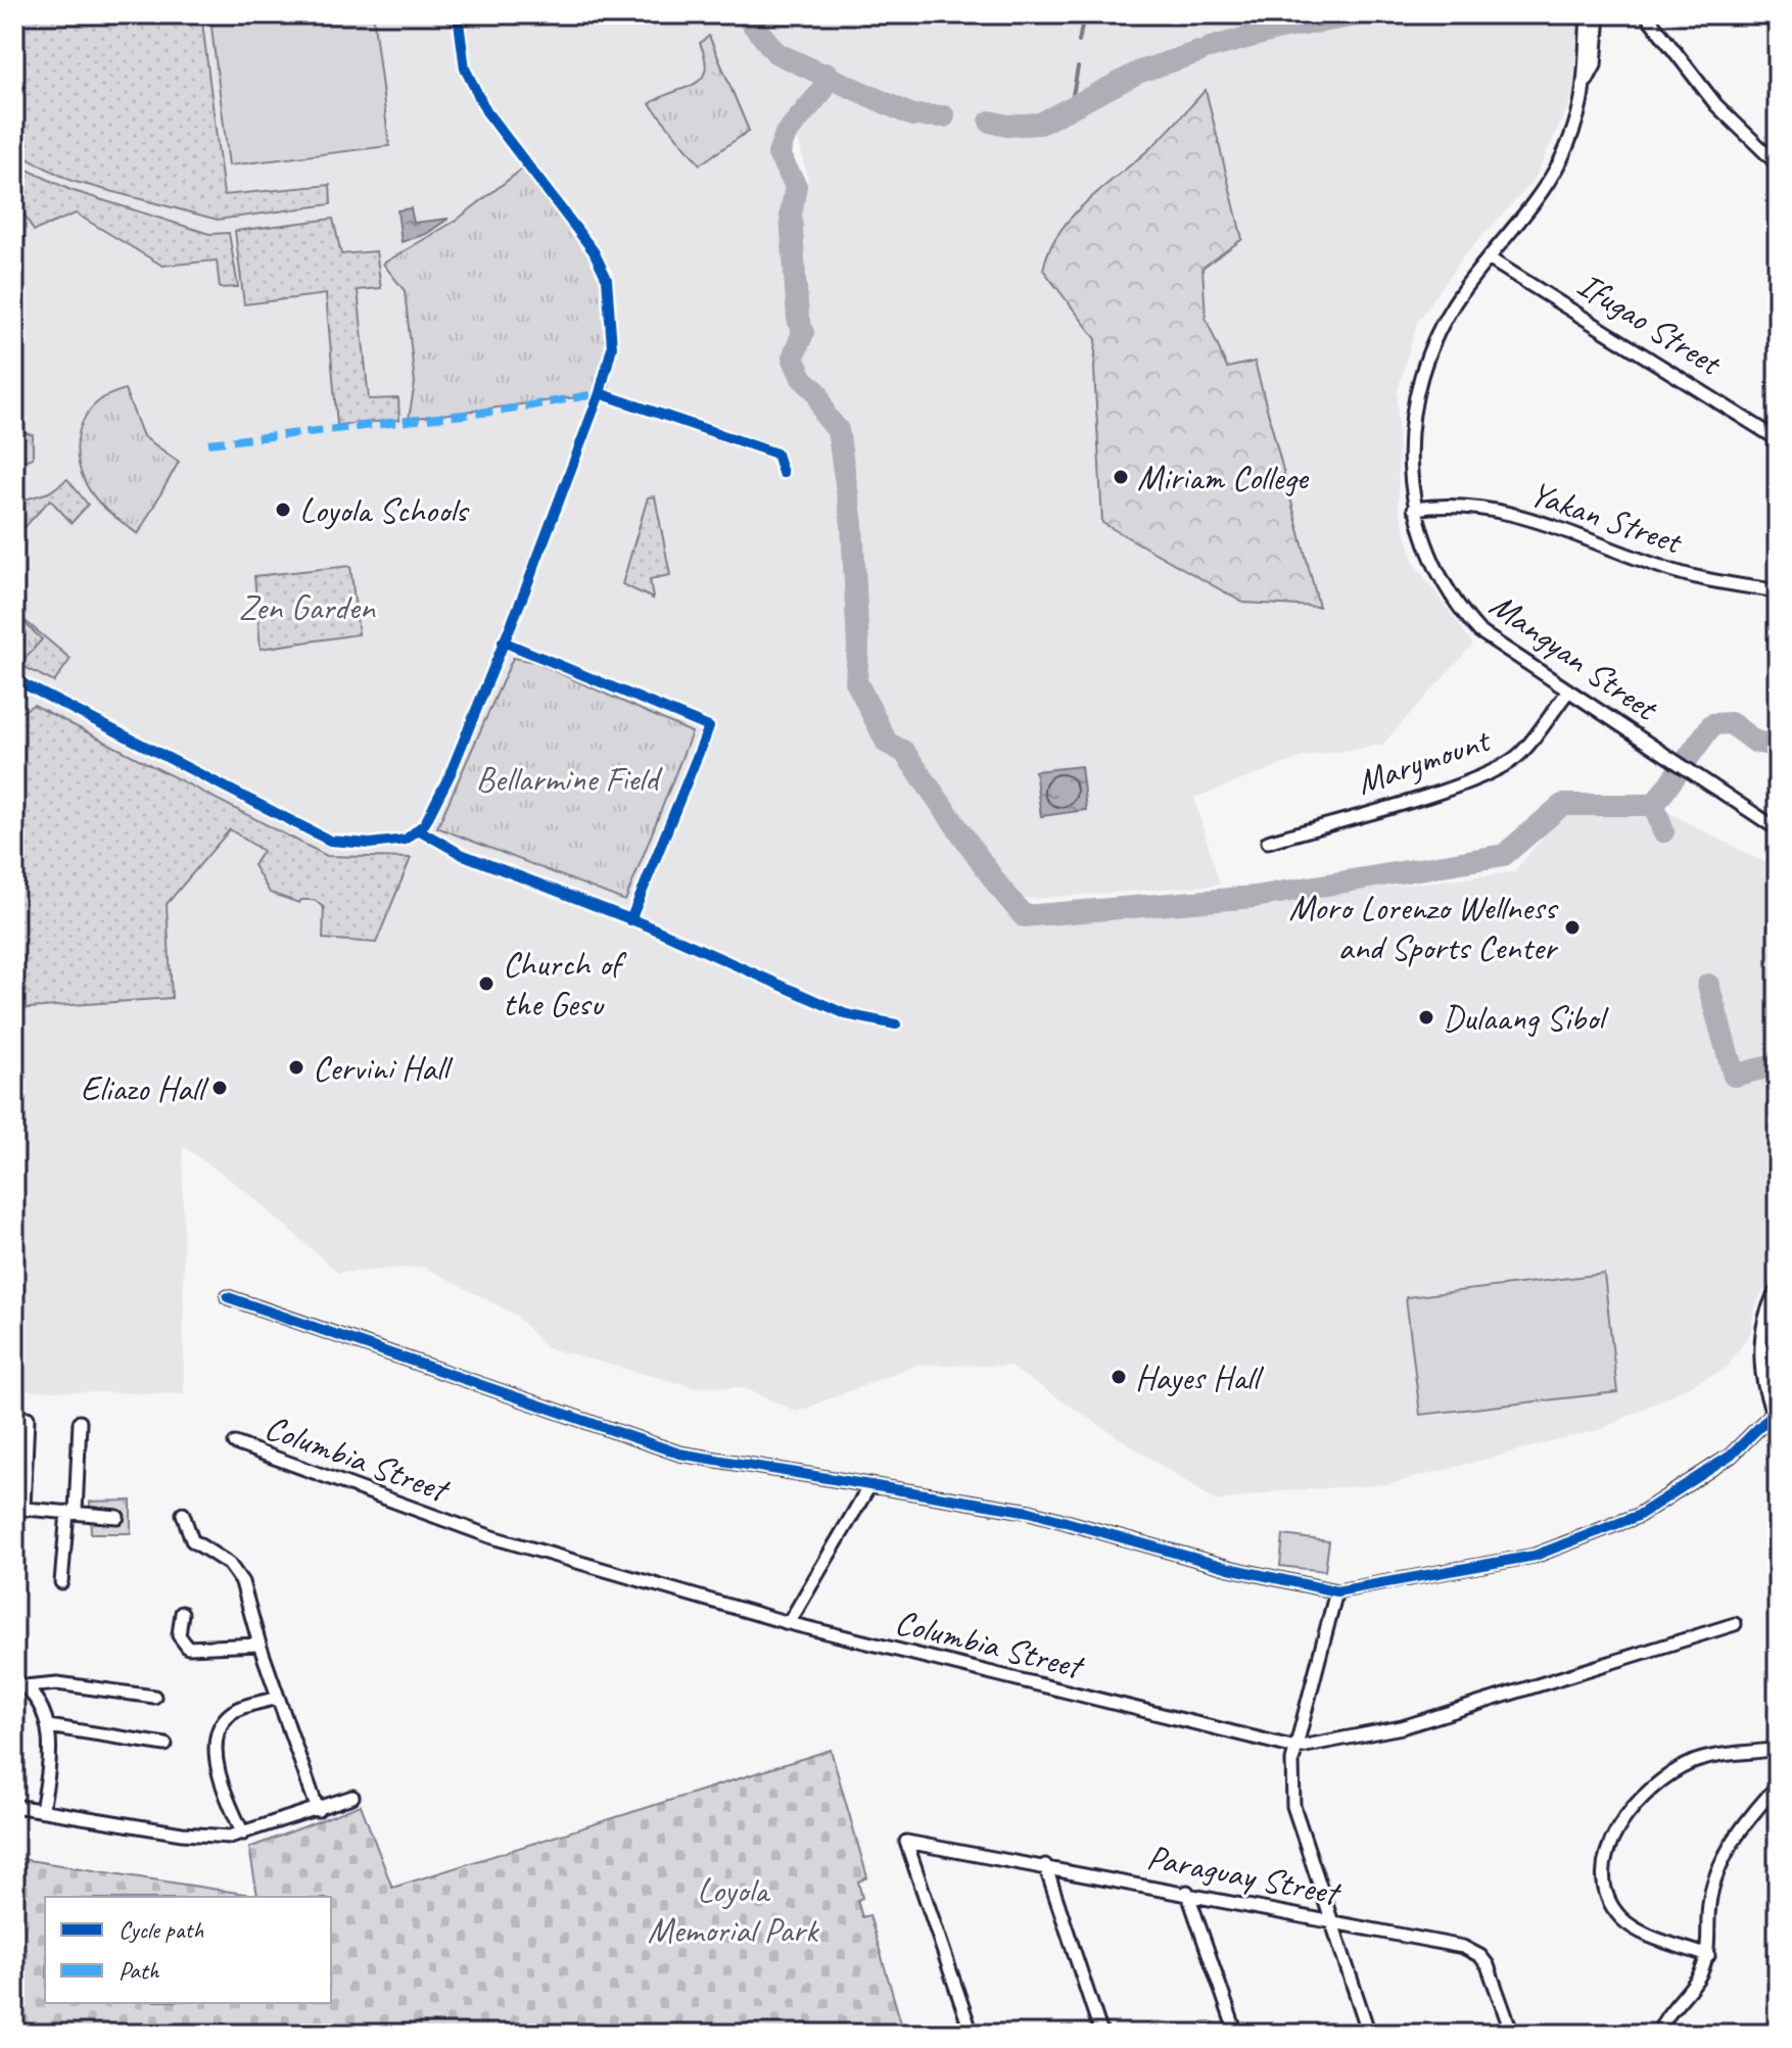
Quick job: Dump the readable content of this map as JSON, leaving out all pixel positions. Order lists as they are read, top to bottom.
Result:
{
  "streets": {
    "street": [
      "Ifugao Street",
      "Yakan Street",
      "Mangyan Street",
      "Marymount",
      "Columbia Street",
      "Paraguay Street"
    ]
  },
  "crossings": [
    ["Ifugao Street", "Mangyan Street"],
    ["Yakan Street", "Mangyan Street"],
    ["Mangyan Street", "Marymount"]
  ],
  "parks": ["Zen Garden", "Bellarmine Field", "Loyola Memorial Park"],
  "places": [
    "Miriam College",
    "Loyola Schools",
    "Moro Lorenzo Wellness and Sports Center",
    "Church of the Gesu",
    "Dulaang Sibol",
    "Cervini Hall",
    "Eliazo Hall",
    "Hayes Hall"
  ],
  "legend": ["Cycle path", "Path"]
}
